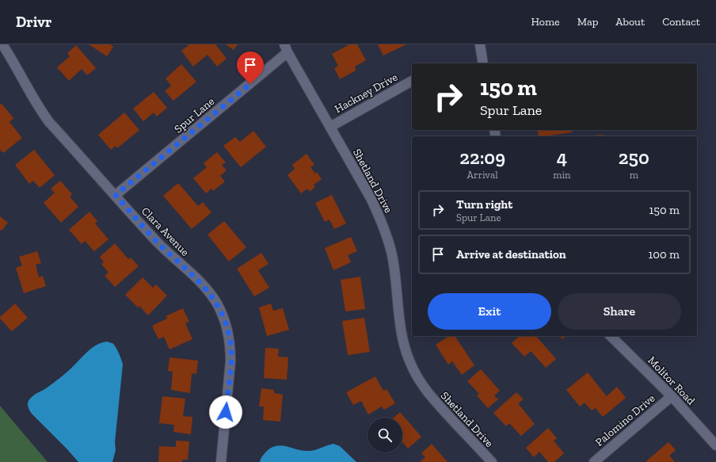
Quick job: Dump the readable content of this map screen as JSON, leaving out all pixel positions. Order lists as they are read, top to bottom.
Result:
{
  "streets": {
    "street": [
      "Hackney Drive",
      "Spur Lane",
      "Shetland Drive",
      "Clara Avenue",
      "Molitor Road",
      "Palomino Drive"
    ]
  },
  "crossings": [
    ["Hackney Drive", "Shetland Drive"],
    ["Spur Lane", "Shetland Drive"],
    ["Spur Lane", "Clara Avenue"],
    ["Molitor Road", "Palomino Drive"]
  ],
  "page": {
    "header": "Drivr",
    "nav": [
      "Home",
      "Map",
      "About",
      "Contact"
    ],
    "turn": ["150 m", "Spur Lane"],
    "eta": [
      "22:09",
      "Arrival",
      "4",
      "min",
      "250",
      "m"
    ],
    "list": [
      {
        "name": "Turn right",
        "note": "Spur Lane",
        "value": "150 m"
      },
      {
        "name": "Arrive at destination",
        "value": "100 m"
      }
    ],
    "buttons": ["Exit", "Share"]
  }
}
